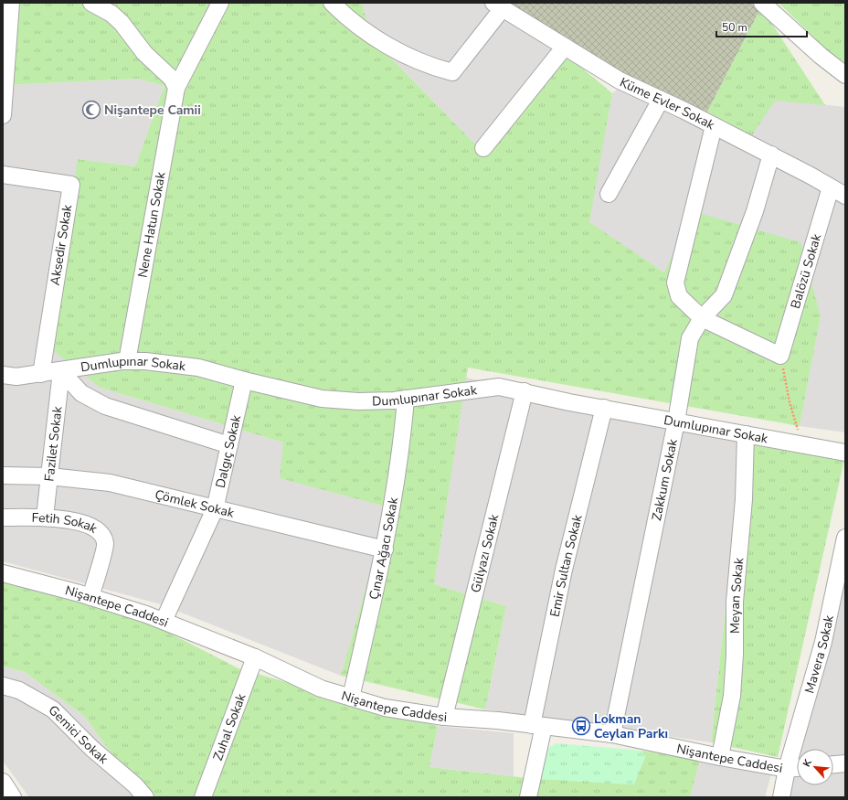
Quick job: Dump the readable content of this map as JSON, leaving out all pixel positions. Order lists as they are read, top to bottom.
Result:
{
  "streets": {
    "street": [
      "Küme Evler Sokak",
      "Nene Hatun Sokak",
      "Aksedir Sokak",
      "Balözü Sokak",
      "Dumlupınar Sokak",
      "Fazilet Sokak",
      "Dalgıç Sokak",
      "Zakkum Sokak",
      "Çömlek Sokak",
      "Fetih Sokak",
      "Çınar Ağacı Sokak",
      "Gülyazı Sokak",
      "Emir Sultan Sokak",
      "Meyan Sokak",
      "Nişantepe Caddesi",
      "Mavera Sokak",
      "Zuhal Sokak",
      "Gemici Sokak"
    ]
  },
  "crossings": [
    ["Küme Evler Sokak", "Balözü Sokak"],
    ["Küme Evler Sokak", "Zakkum Sokak"],
    ["Nene Hatun Sokak", "Dumlupınar Sokak"],
    ["Aksedir Sokak", "Dumlupınar Sokak"],
    ["Dumlupınar Sokak", "Fazilet Sokak"],
    ["Dumlupınar Sokak", "Dalgıç Sokak"],
    ["Dumlupınar Sokak", "Zakkum Sokak"],
    ["Dumlupınar Sokak", "Çınar Ağacı Sokak"],
    ["Dumlupınar Sokak", "Gülyazı Sokak"],
    ["Dumlupınar Sokak", "Emir Sultan Sokak"],
    ["Dumlupınar Sokak", "Meyan Sokak"],
    ["Fazilet Sokak", "Çömlek Sokak"],
    ["Fazilet Sokak", "Fetih Sokak"],
    ["Dalgıç Sokak", "Çömlek Sokak"],
    ["Dalgıç Sokak", "Nişantepe Caddesi"],
    ["Zakkum Sokak", "Nişantepe Caddesi"],
    ["Çömlek Sokak", "Çınar Ağacı Sokak"],
    ["Fetih Sokak", "Nişantepe Caddesi"],
    ["Çınar Ağacı Sokak", "Nişantepe Caddesi"],
    ["Gülyazı Sokak", "Nişantepe Caddesi"],
    ["Emir Sultan Sokak", "Nişantepe Caddesi"],
    ["Meyan Sokak", "Nişantepe Caddesi"],
    ["Nişantepe Caddesi", "Mavera Sokak"],
    ["Nişantepe Caddesi", "Zuhal Sokak"]
  ],
  "places": {
    "mosque": ["Nişantepe Camii"],
    "bus stop": ["Lokman Ceylan Parkı"]
  },
  "scale_bar": "50 m",
  "north": "top left"
}
